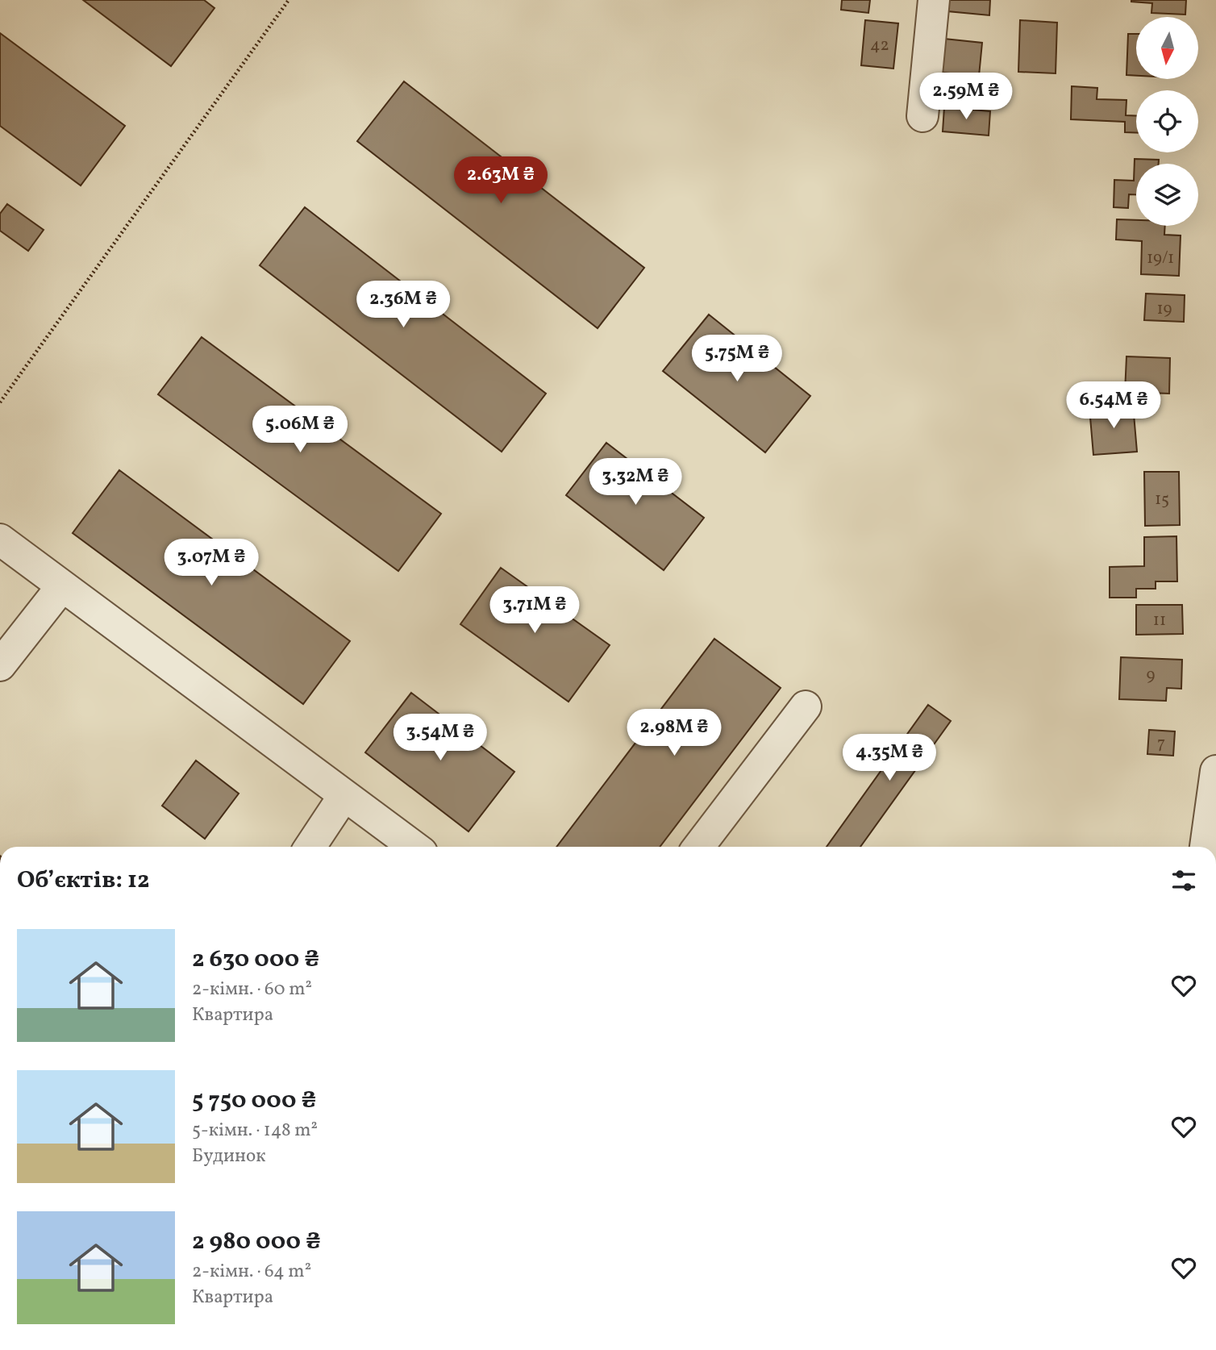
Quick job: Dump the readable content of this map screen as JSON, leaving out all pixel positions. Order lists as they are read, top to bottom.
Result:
{
  "house_numbers": [
    "42",
    "19/1",
    "19",
    "15",
    "11",
    "9",
    "7"
  ],
  "north": "bottom",
  "page": {
    "price": [
      "2.59M ₴",
      "2.63M ₴",
      "2.36M ₴",
      "5.75M ₴",
      "6.54M ₴",
      "5.06M ₴",
      "3.32M ₴",
      "3.07M ₴",
      "3.71M ₴",
      "2.98M ₴",
      "3.54M ₴",
      "4.35M ₴"
    ],
    "heading": "Об’єктів: 12",
    "list": [
      {
        "name": "2 630 000 ₴",
        "note": "2-кімн. · 60 m² · Квартира"
      },
      {
        "name": "5 750 000 ₴",
        "note": "5-кімн. · 148 m² · Будинок"
      },
      {
        "name": "2 980 000 ₴",
        "note": "2-кімн. · 64 m² · Квартира"
      }
    ]
  }
}
